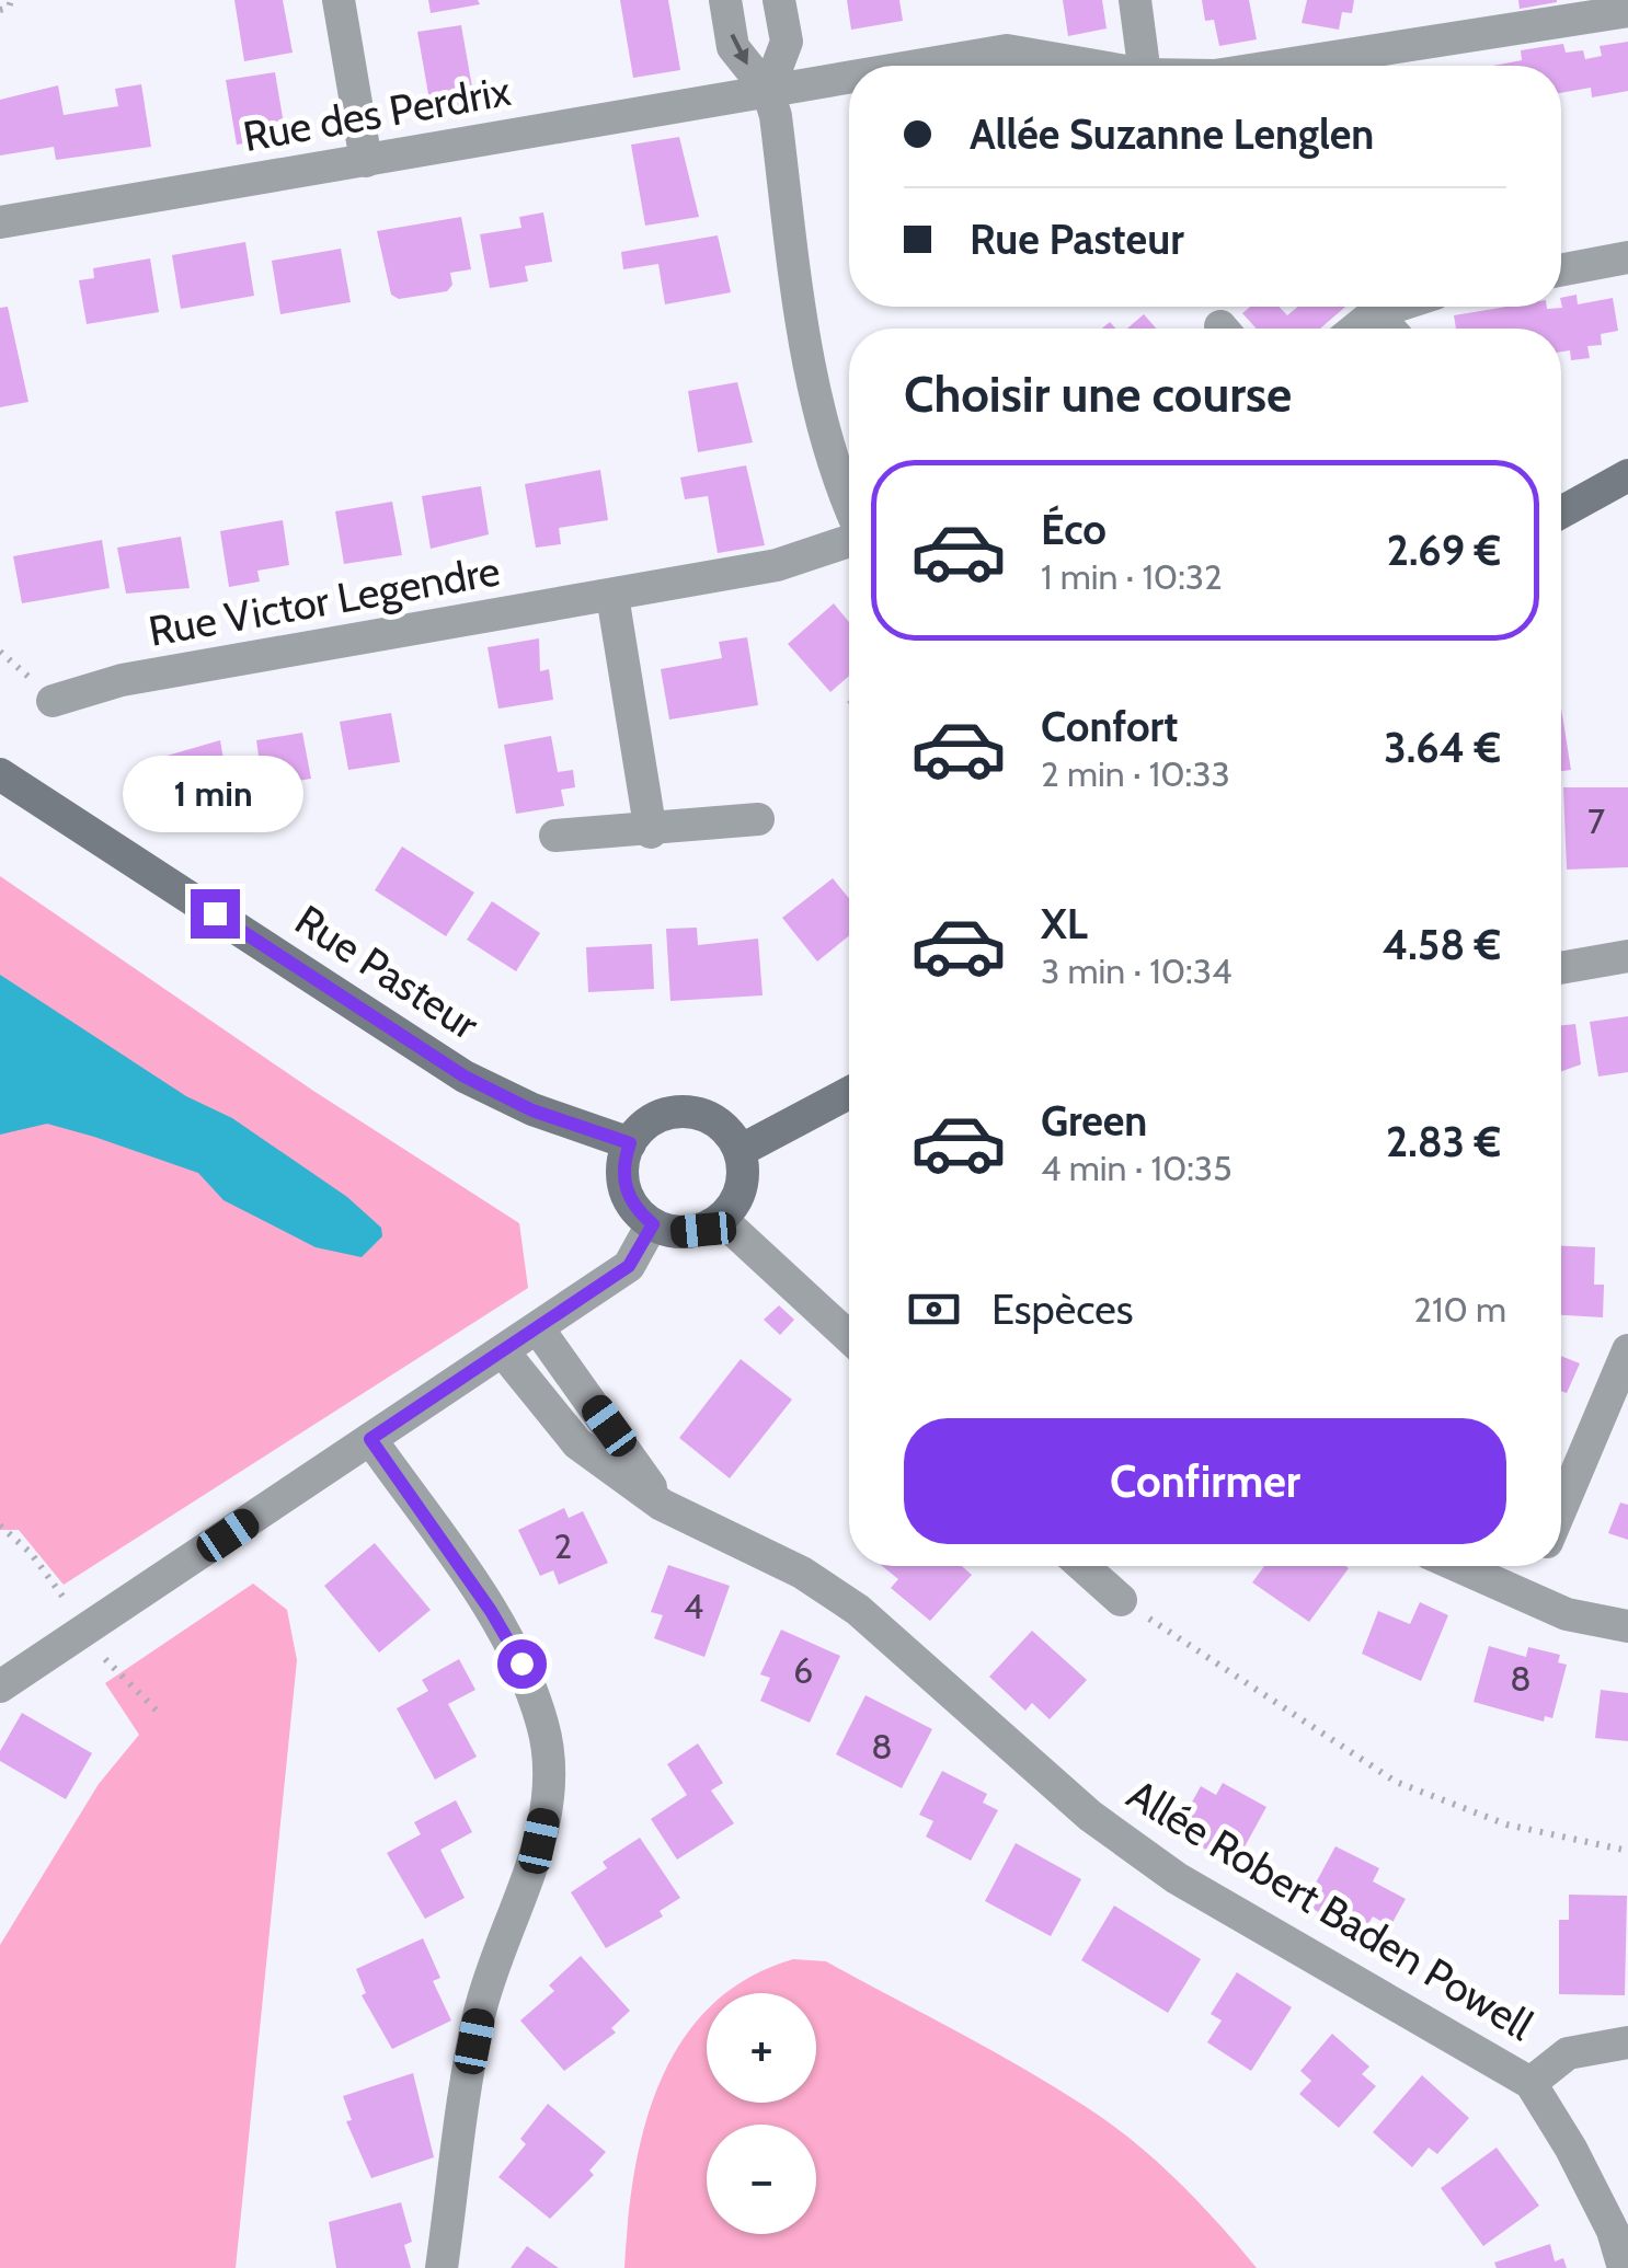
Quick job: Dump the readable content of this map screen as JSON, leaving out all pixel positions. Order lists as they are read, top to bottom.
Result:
{
  "streets": {
    "street": [
      "Rue des Perdrix",
      "Rue Victor Legendre",
      "Rue Pasteur",
      "Allée Robert Baden Powell"
    ]
  },
  "house_numbers": [
    "7",
    "2",
    "4",
    "6",
    "8",
    "8"
  ],
  "page": {
    "banner": ["Allée Suzanne Lenglen", "Rue Pasteur"],
    "heading": "Choisir une course",
    "list": [
      {
        "name": "Éco",
        "note": "1 min · 10:32",
        "value": "2.69 €"
      },
      {
        "name": "Confort",
        "note": "2 min · 10:33",
        "value": "3.64 €"
      },
      {
        "name": "XL",
        "note": "3 min · 10:34",
        "value": "4.58 €"
      },
      {
        "name": "Green",
        "note": "4 min · 10:35",
        "value": "2.83 €"
      }
    ],
    "bubble": "1 min",
    "pay": ["Espèces", "210 m"],
    "buttons": "Confirmer",
    "map_buttons": ["+", "−"]
  }
}
